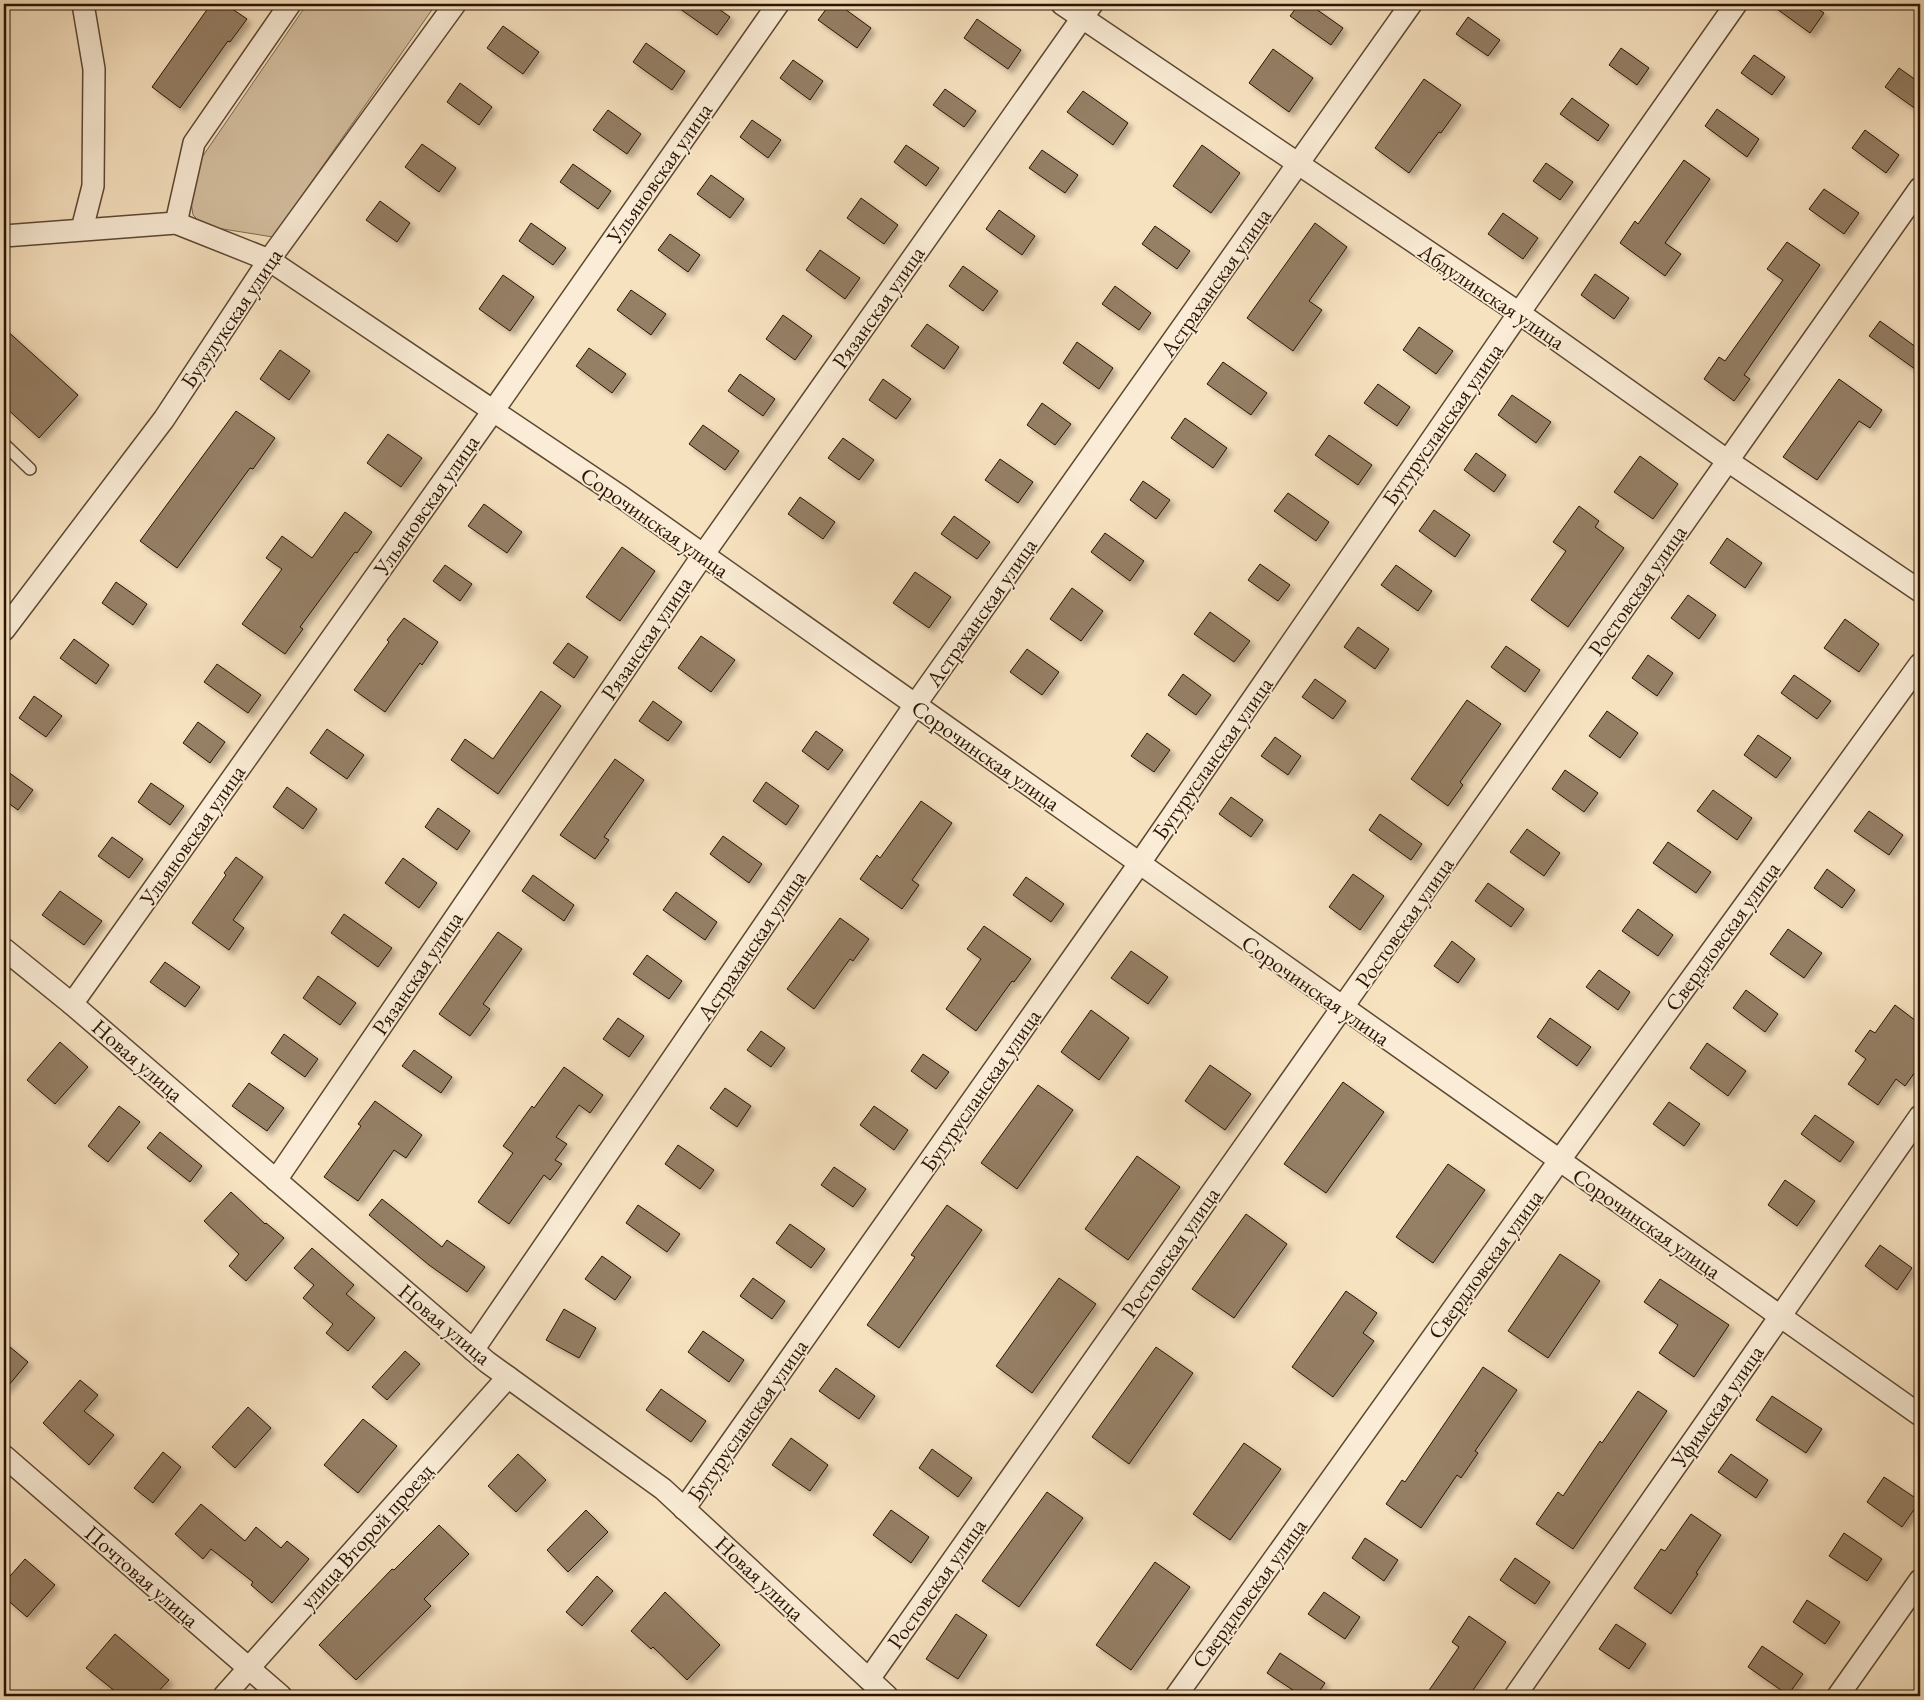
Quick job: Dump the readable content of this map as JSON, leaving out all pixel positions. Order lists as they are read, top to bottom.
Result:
{
  "streets": {
    "street": [
      "Ульяновская улица",
      "Астраханская улица",
      "Абдулинская улица",
      "Рязанская улица",
      "Бузулукская улица",
      "Бугурусланская улица",
      "Сорочинская улица",
      "Ростовская улица",
      "Свердловская улица",
      "Новая улица",
      "Уфимская улица",
      "улица Второй проезд",
      "Почтовая улица"
    ]
  },
  "crossings": [
    ["Ульяновская улица", "Сорочинская улица"],
    ["Ульяновская улица", "Новая улица"],
    ["Астраханская улица", "Абдулинская улица"],
    ["Астраханская улица", "Сорочинская улица"],
    ["Астраханская улица", "Новая улица"],
    ["Абдулинская улица", "Рязанская улица"],
    ["Абдулинская улица", "Бугурусланская улица"],
    ["Абдулинская улица", "Ростовская улица"],
    ["Рязанская улица", "Сорочинская улица"],
    ["Рязанская улица", "Новая улица"],
    ["Бузулукская улица", "Сорочинская улица"],
    ["Бугурусланская улица", "Сорочинская улица"],
    ["Бугурусланская улица", "Новая улица"],
    ["Сорочинская улица", "Ростовская улица"],
    ["Сорочинская улица", "Свердловская улица"],
    ["Сорочинская улица", "Уфимская улица"],
    ["Ростовская улица", "Новая улица"],
    ["Новая улица", "улица Второй проезд"],
    ["улица Второй проезд", "Почтовая улица"]
  ]
}
